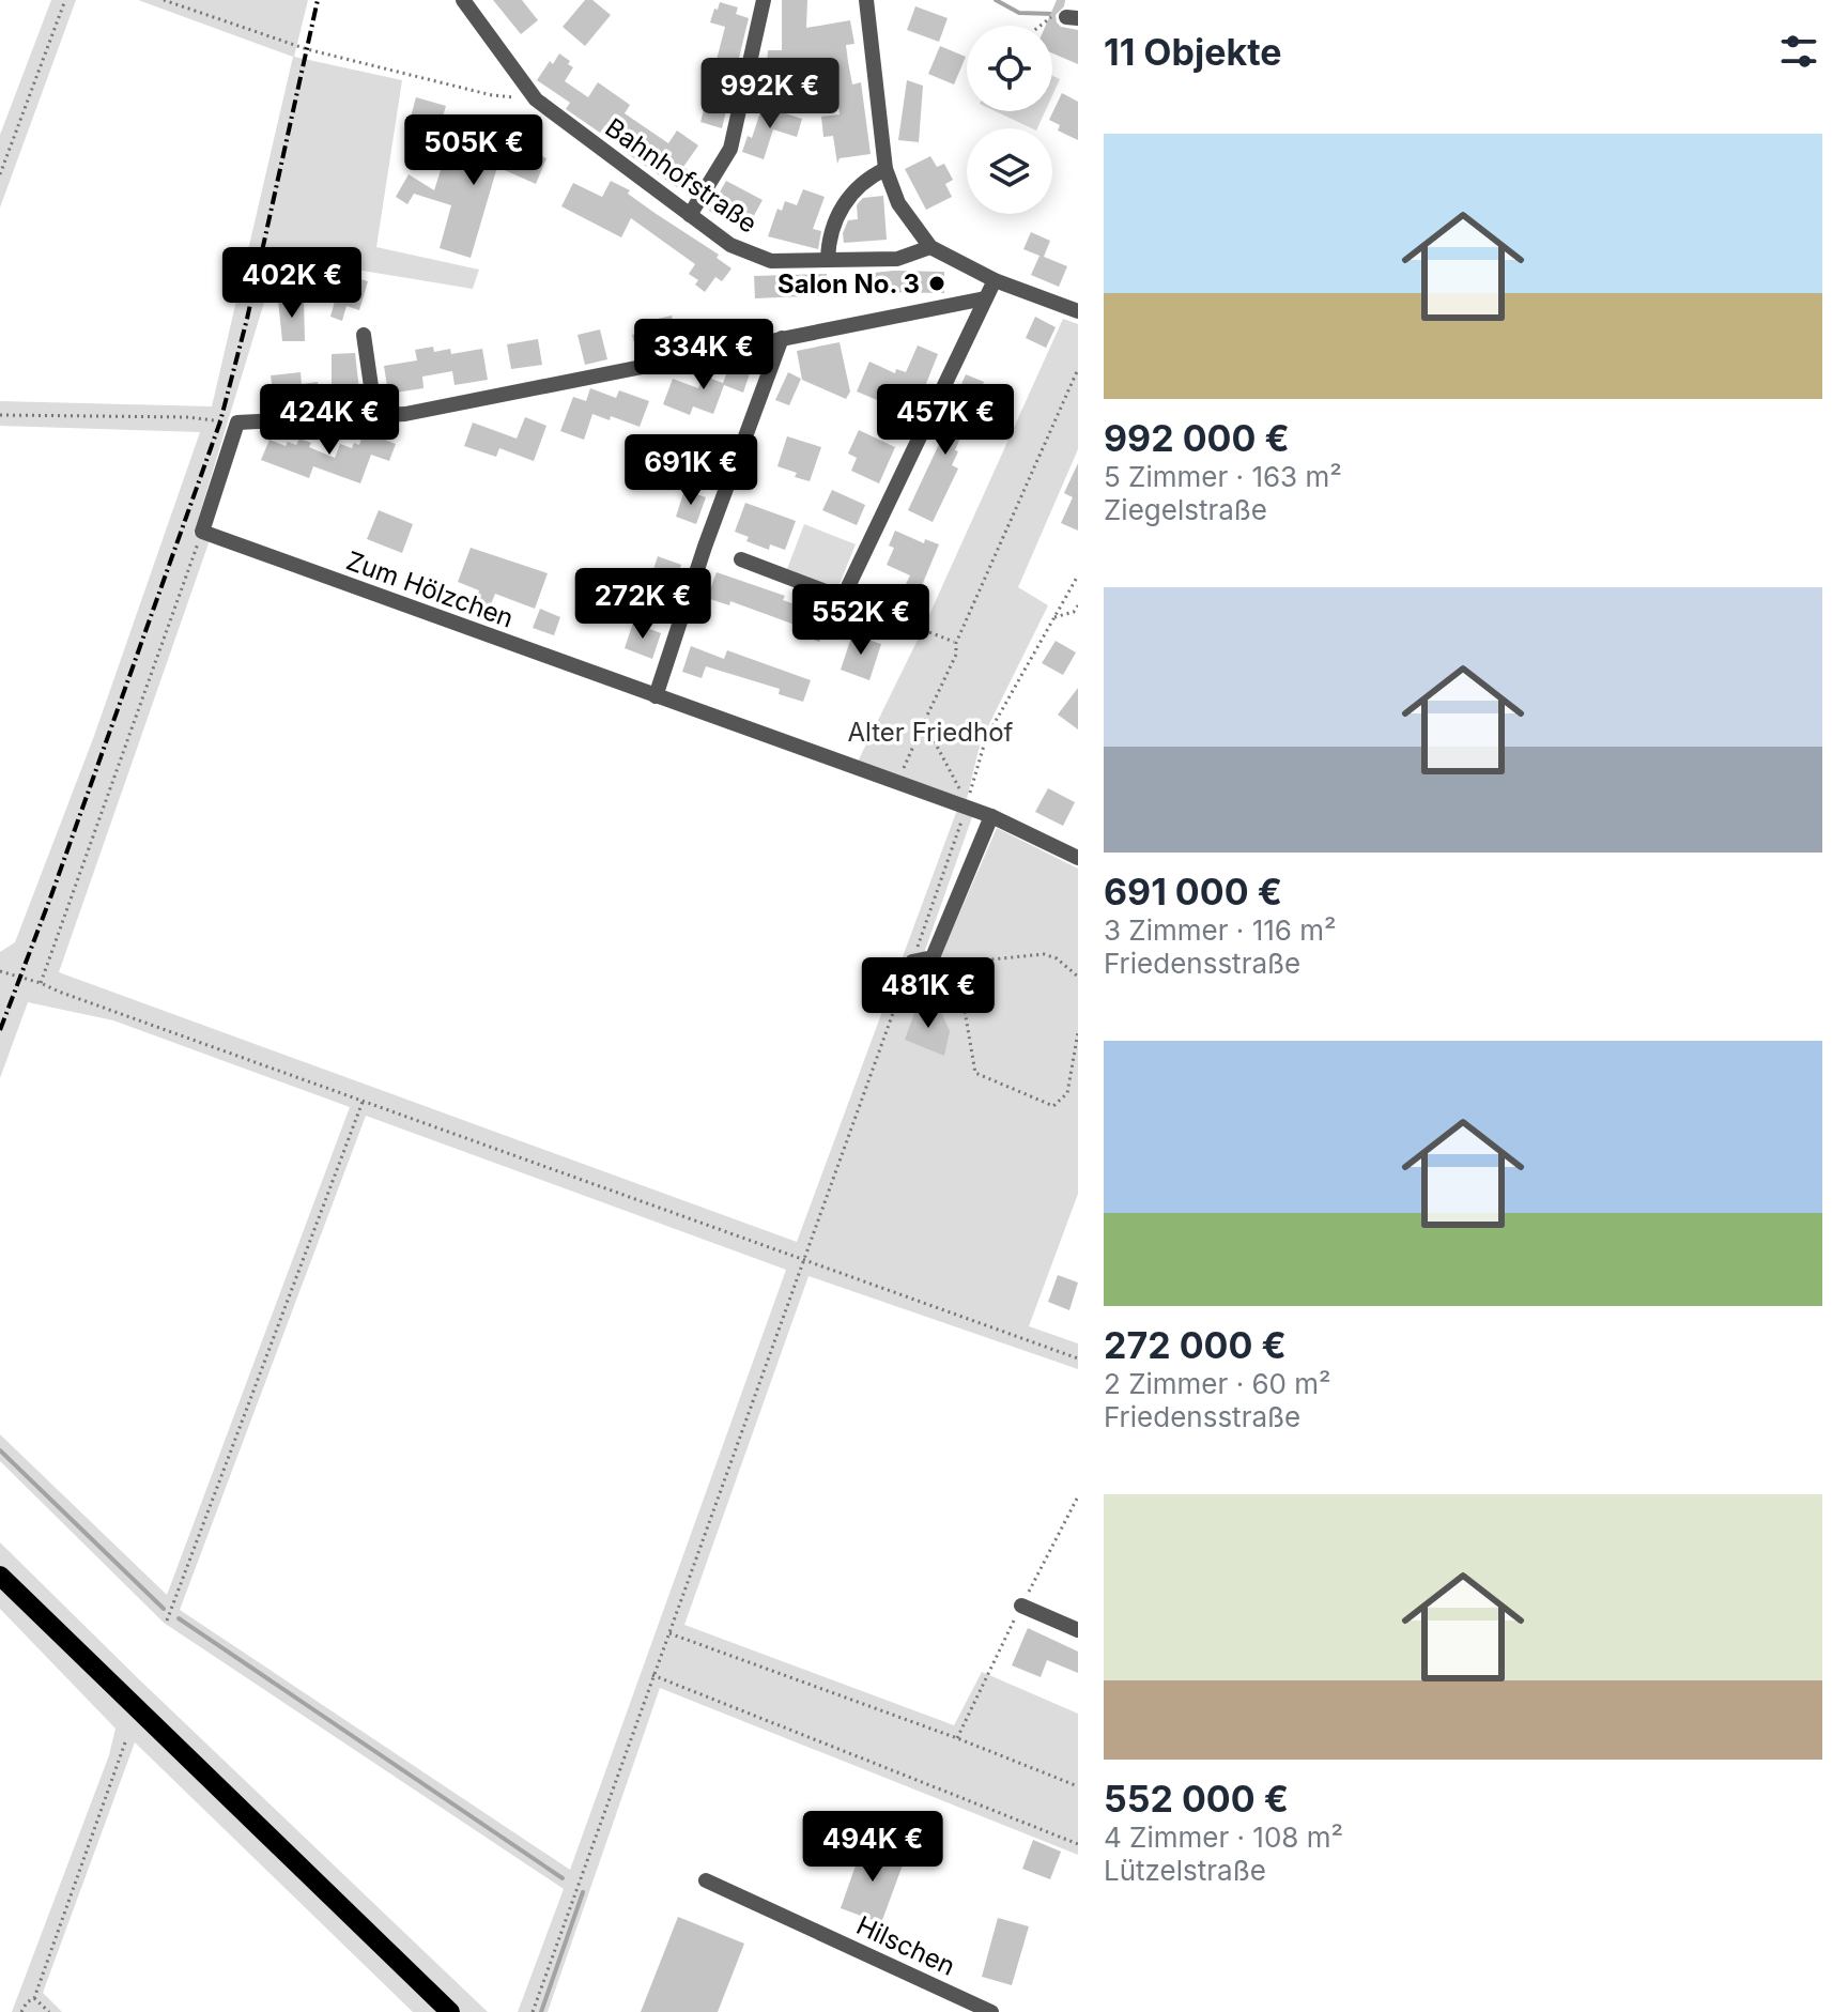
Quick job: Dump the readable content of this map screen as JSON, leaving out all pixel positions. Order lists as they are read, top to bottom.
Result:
{
  "streets": {
    "street": ["Bahnhofstraße", "Zum Hölzchen", "Hilschen"]
  },
  "parks": ["Alter Friedhof"],
  "places": ["Salon No. 3"],
  "page": {
    "heading": "11 Objekte",
    "price": [
      "992K €",
      "505K €",
      "402K €",
      "334K €",
      "424K €",
      "457K €",
      "691K €",
      "272K €",
      "552K €",
      "481K €",
      "494K €"
    ],
    "list": [
      {
        "name": "992 000 €",
        "note": "5 Zimmer · 163 m² · Ziegelstraße"
      },
      {
        "name": "691 000 €",
        "note": "3 Zimmer · 116 m² · Friedensstraße"
      },
      {
        "name": "272 000 €",
        "note": "2 Zimmer · 60 m² · Friedensstraße"
      },
      {
        "name": "552 000 €",
        "note": "4 Zimmer · 108 m² · Lützelstraße"
      }
    ]
  }
}
